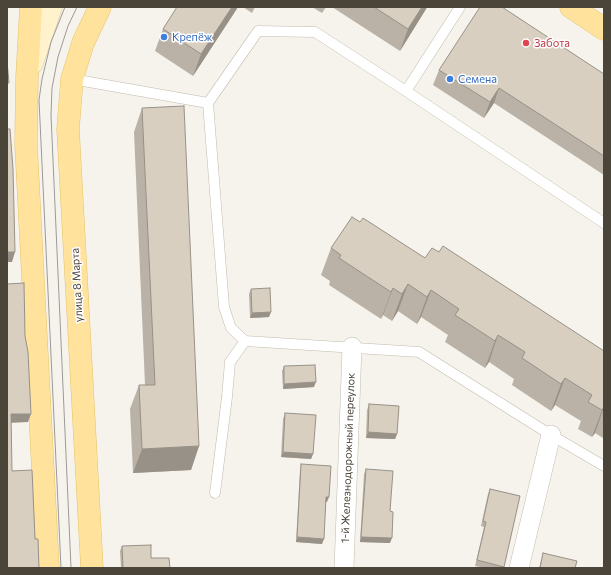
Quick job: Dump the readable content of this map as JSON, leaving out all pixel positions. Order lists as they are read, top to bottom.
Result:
{
  "streets": {
    "main road": ["улица 8 Марта"],
    "street": ["1-й Железнодорожный переулок"]
  },
  "places": ["Крепёж", "Забота", "Семена"]
}
